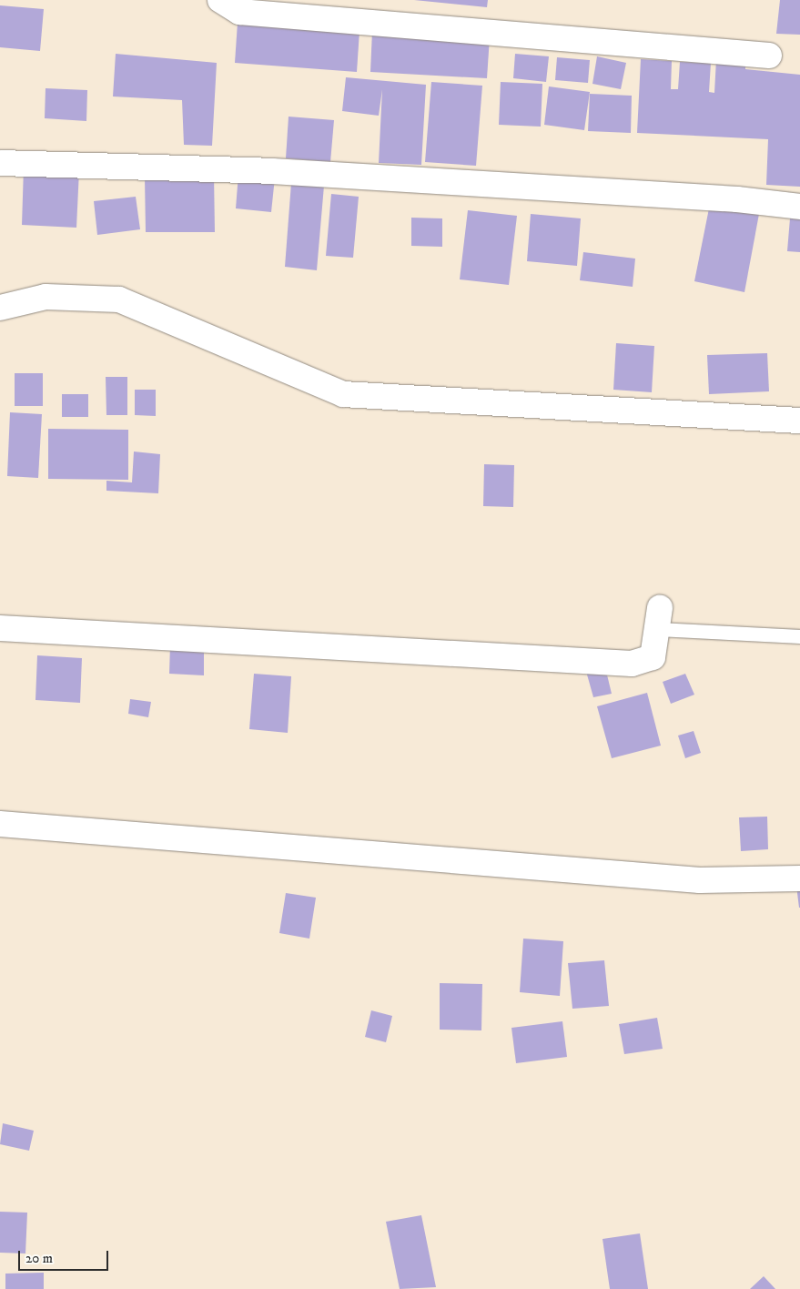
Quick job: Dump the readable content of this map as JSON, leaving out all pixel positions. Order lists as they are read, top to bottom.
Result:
{
  "scale_bar": "20 m"
}
